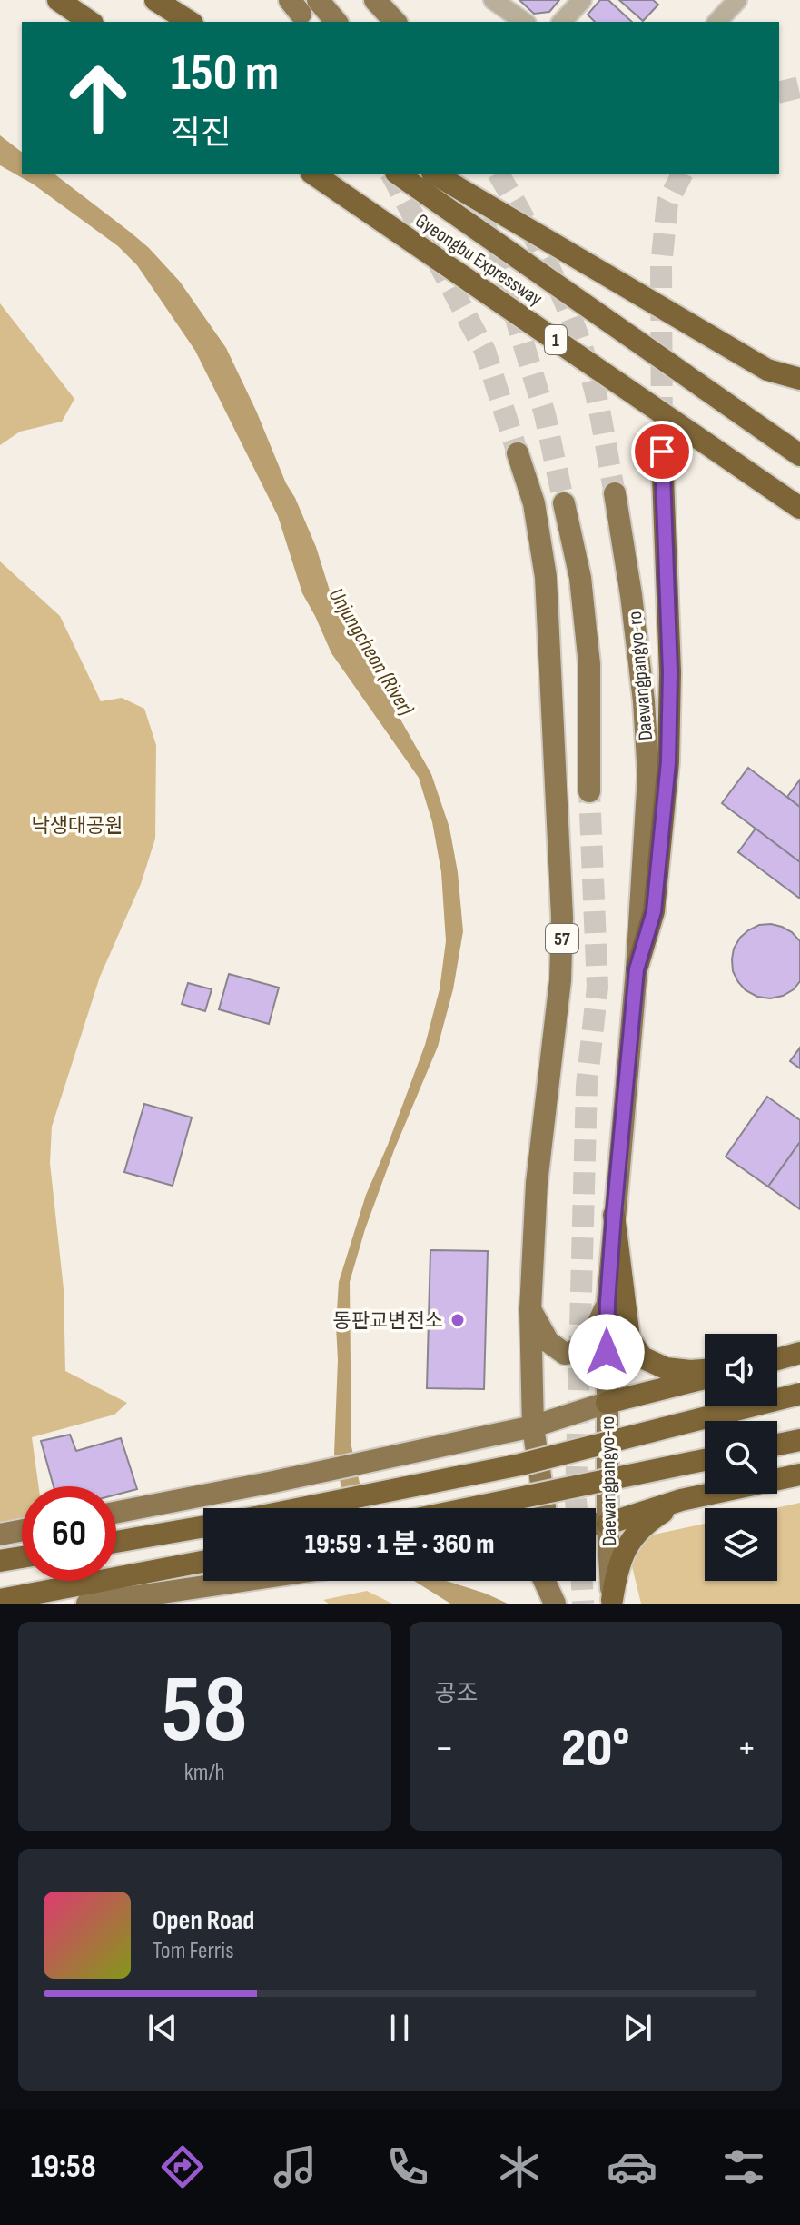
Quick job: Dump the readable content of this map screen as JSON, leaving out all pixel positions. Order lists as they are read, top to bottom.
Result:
{
  "streets": {
    "highway": ["Gyeongbu Expressway", "1"],
    "main road": ["Daewangpangyo-ro", "57"]
  },
  "water": ["Unjungcheon (River)"],
  "parks": ["낙생대공원"],
  "places": ["동판교변전소"],
  "page": {
    "turn": ["150 m", "직진"],
    "limit": "60",
    "trip": "19:59 · 1 분 · 360 m",
    "tile": [
      ["58", "km/h"],
      "공조"
    ],
    "heat": ["−", "20°", "+"],
    "song": ["Open Road", "Tom Ferris"],
    "tabs": "19:58"
  }
}
